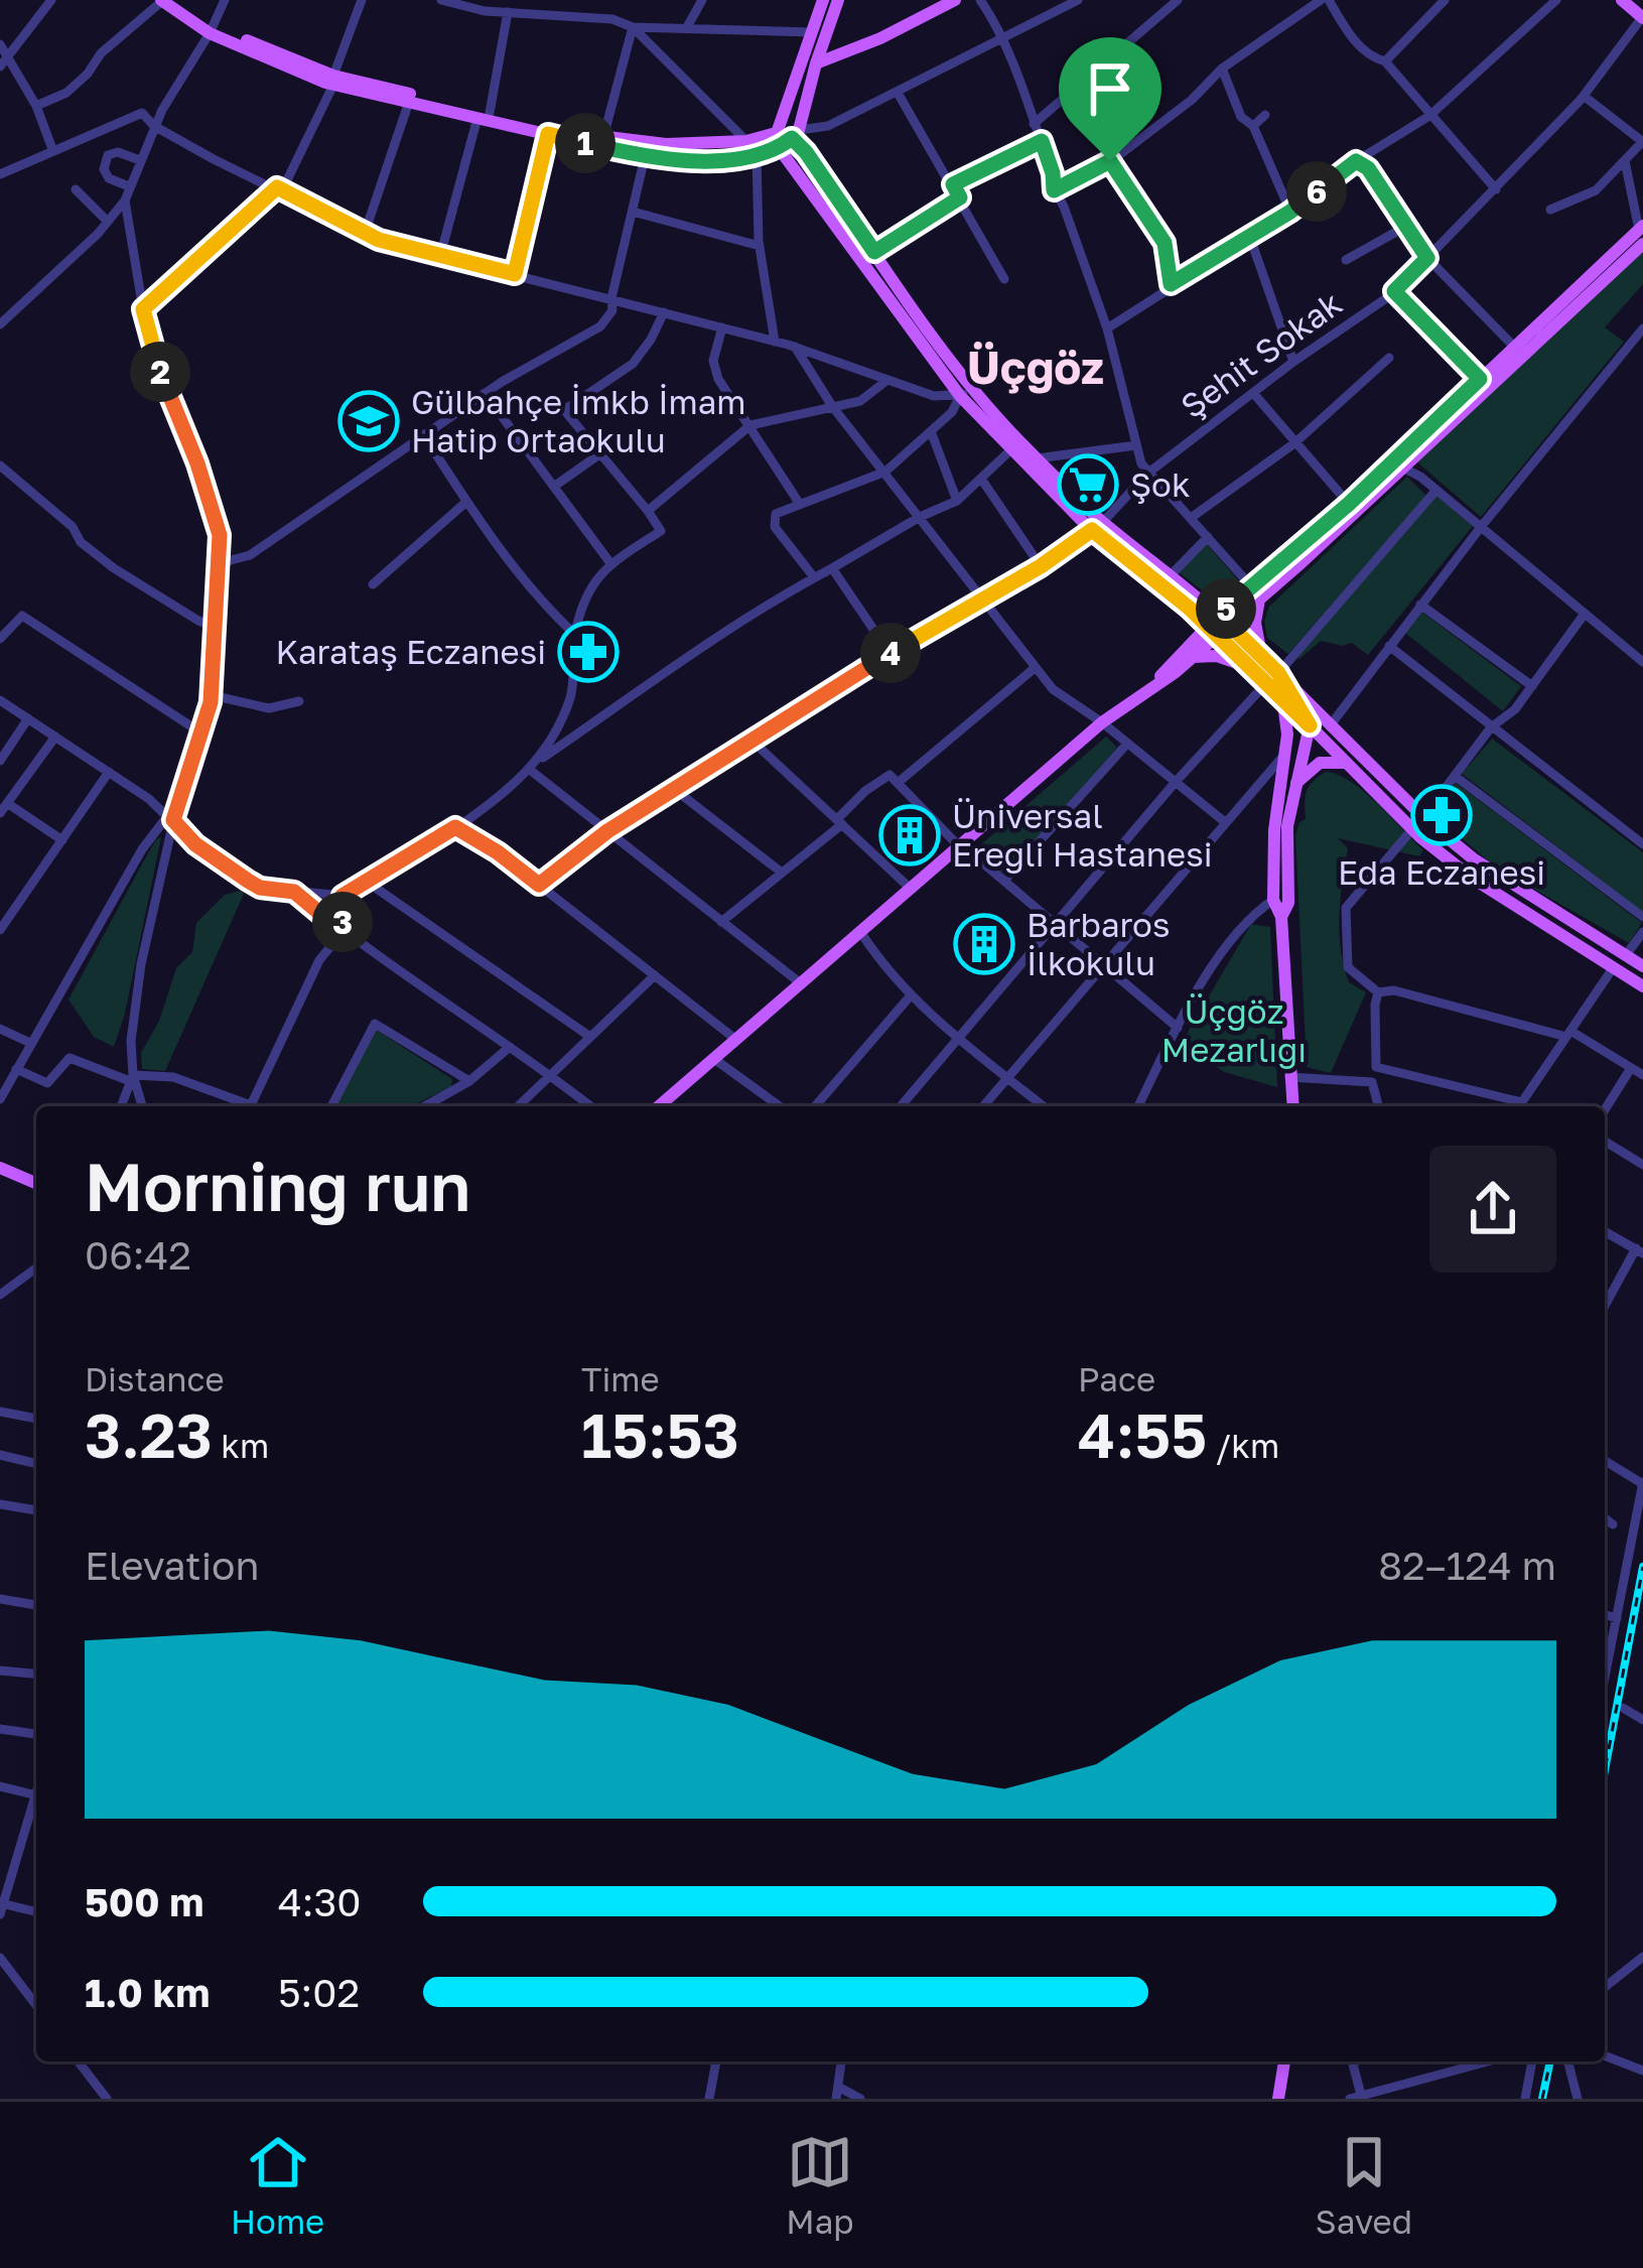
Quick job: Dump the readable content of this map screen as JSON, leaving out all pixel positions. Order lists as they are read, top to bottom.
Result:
{
  "streets": {
    "street": ["Şehit Sokak"]
  },
  "districts": ["Üçgöz"],
  "parks": ["Üçgöz Mezarlığı"],
  "places": {
    "school or university": ["Gülbahçe İmkb İmam Hatip Ortaokulu"],
    "supermarket": ["Şok"],
    "pharmacy": ["Karataş Eczanesi", "Eda Eczanesi"],
    "building": ["Üniversal Ereğli Hastanesi", "Barbaros İlkokulu"]
  },
  "page": {
    "pins": [
      "1",
      "6",
      "2",
      "5",
      "4",
      "3"
    ],
    "heading": ["Morning run", "06:42"],
    "stats": [
      ["Distance", "3.23 km"],
      ["Time", "15:53"],
      ["Pace", "4:55 /km"]
    ],
    "chart": ["Elevation", "82–124 m"],
    "list": [
      {
        "name": "500 m",
        "note": "4:30"
      },
      {
        "name": "1.0 km",
        "note": "5:02"
      }
    ],
    "tabs": ["Home", "Map", "Saved"]
  }
}
